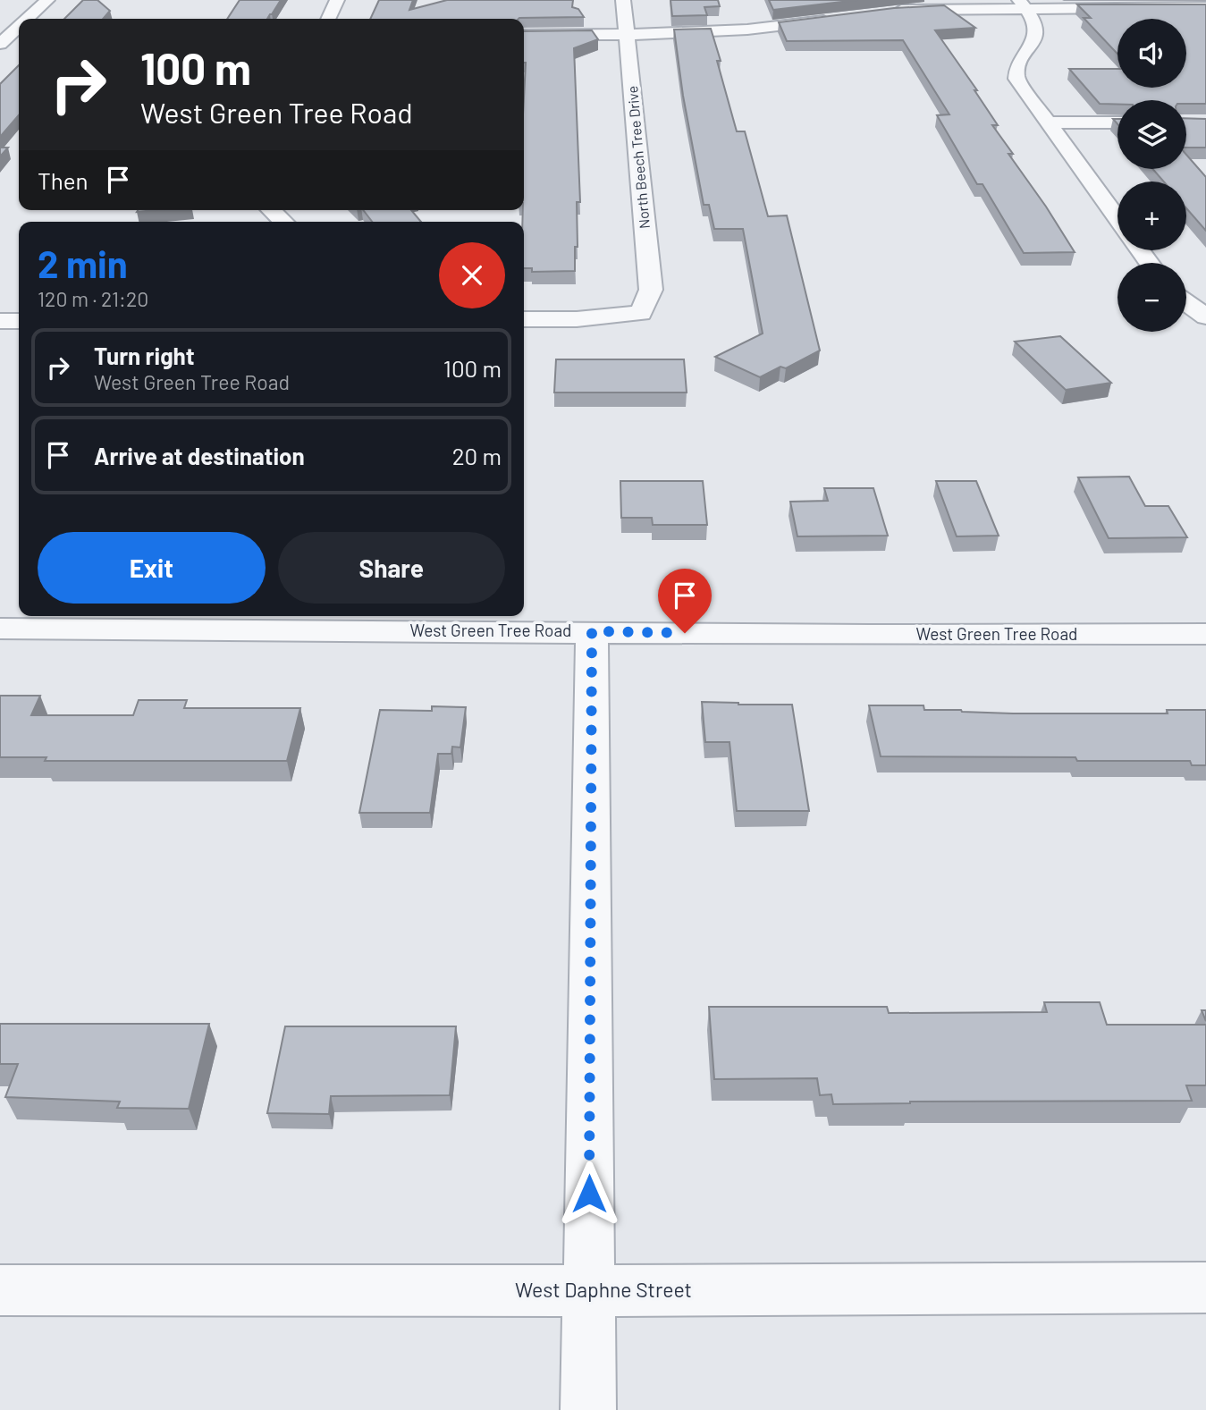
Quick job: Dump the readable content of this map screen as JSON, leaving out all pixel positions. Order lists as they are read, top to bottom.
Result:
{
  "streets": {
    "street": ["North Beech Tree Drive", "West Green Tree Road", "West Daphne Street"]
  },
  "page": {
    "map_buttons": ["+", "−"],
    "turn": ["100 m", "West Green Tree Road"],
    "then": "Then",
    "heading": ["2 min", "120 m · 21:20"],
    "list": [
      {
        "name": "Turn right",
        "note": "West Green Tree Road",
        "value": "100 m"
      },
      {
        "name": "Arrive at destination",
        "value": "20 m"
      }
    ],
    "buttons": ["Exit", "Share"]
  }
}
